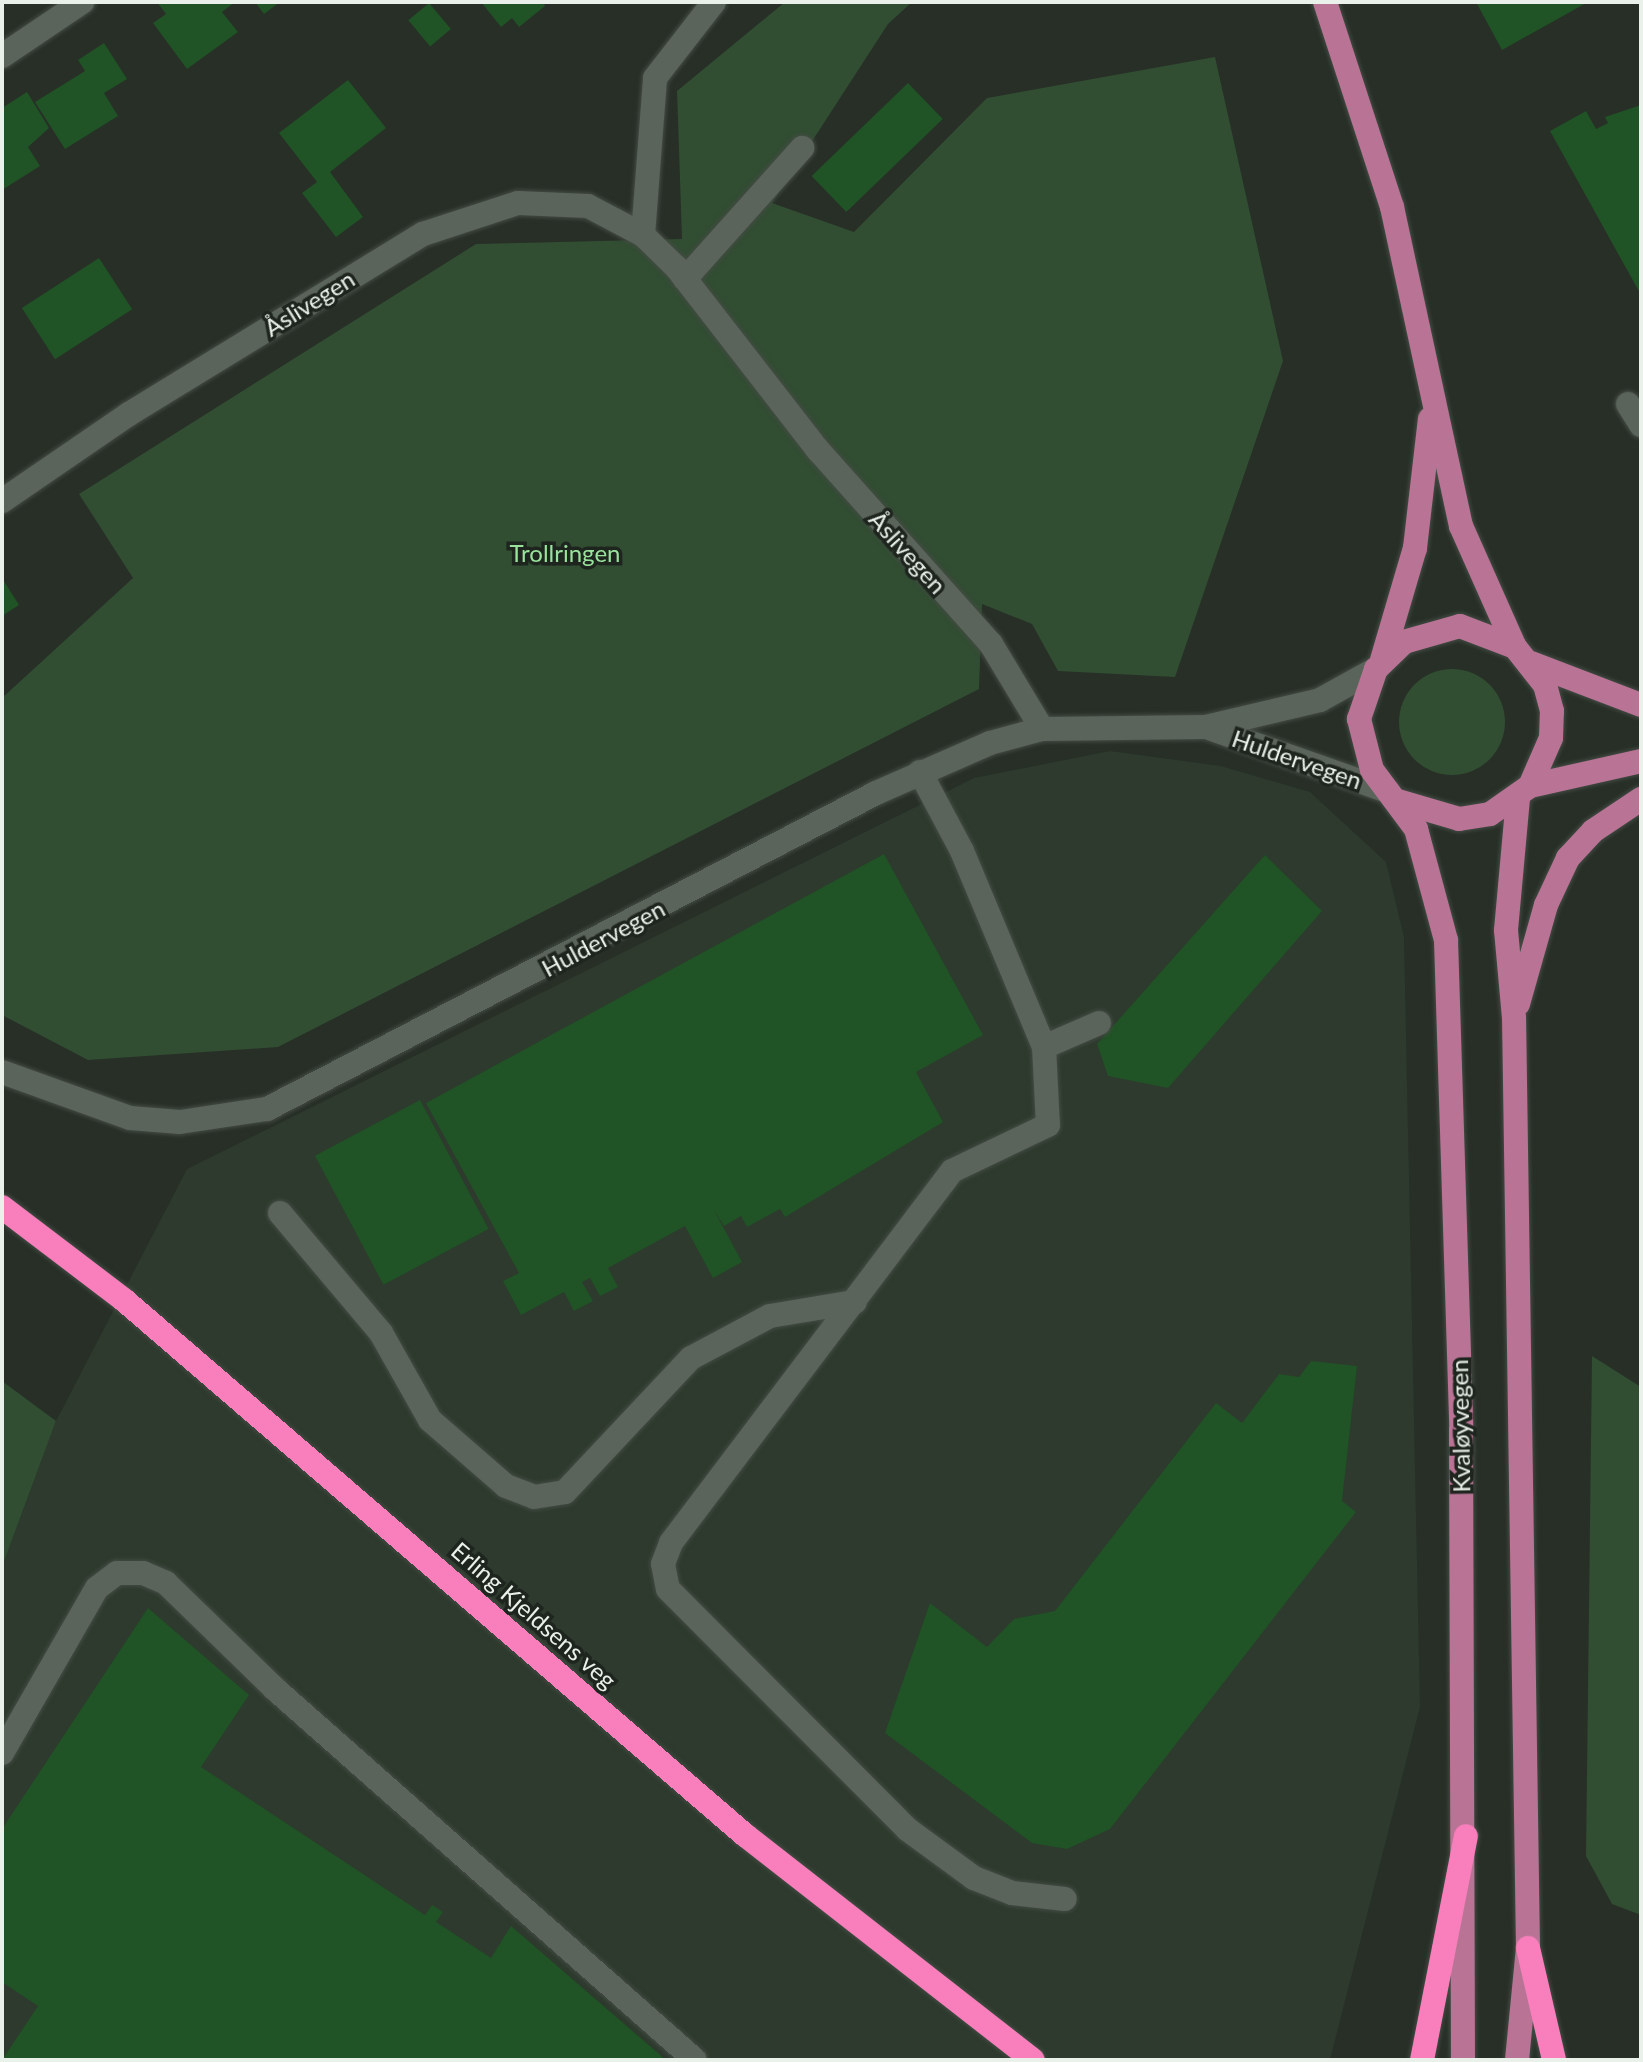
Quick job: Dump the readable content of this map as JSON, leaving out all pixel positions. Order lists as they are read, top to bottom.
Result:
{
  "streets": {
    "highway": ["Erling Kjeldsens veg"],
    "main road": ["Kvaløyvegen"],
    "street": ["Åslivegen", "Huldervegen"]
  },
  "crossings": [
    ["Åslivegen", "Huldervegen"],
    ["Huldervegen", "Kvaløyvegen"]
  ],
  "parks": ["Trollringen"]
}
